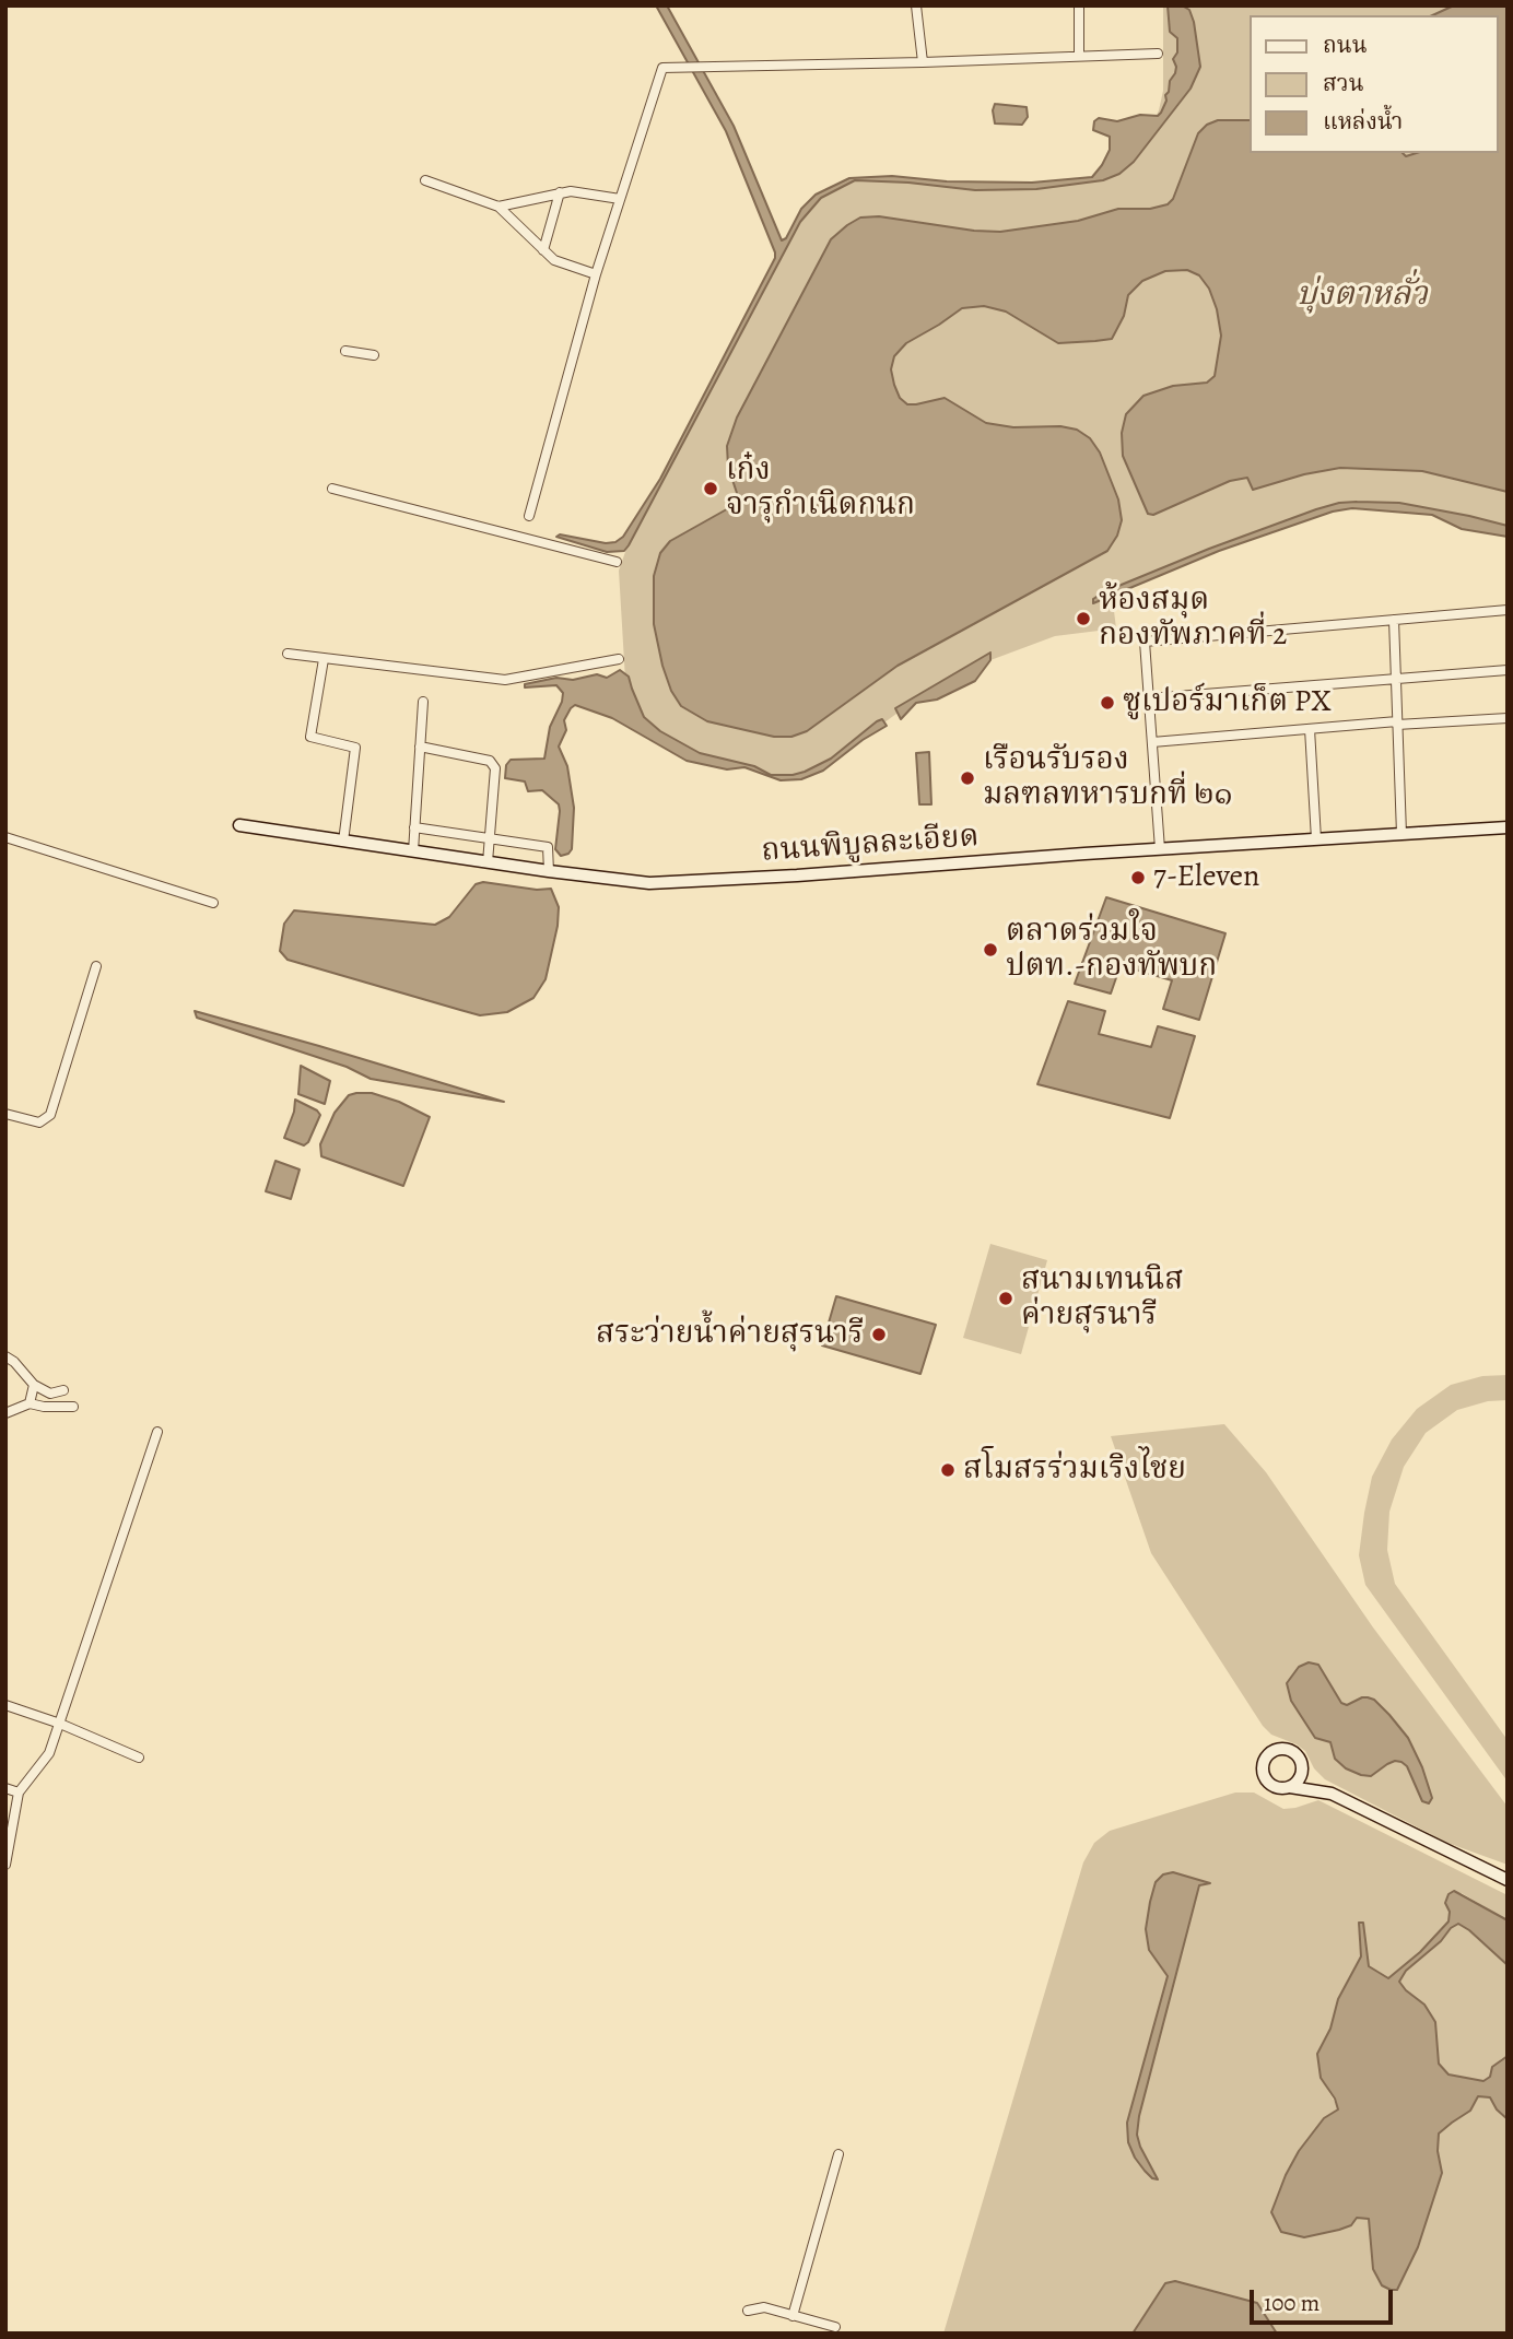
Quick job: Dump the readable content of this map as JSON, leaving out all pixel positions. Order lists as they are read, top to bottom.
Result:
{
  "streets": {
    "street": ["ถนนพิบูลละเอียด"]
  },
  "water": ["บุ่งตาหลั่ว"],
  "places": [
    "เก๋ง จารุกำเนิดกนก",
    "ห้องสมุด กองทัพภาคที่ 2",
    "ซูเปอร์มาเก็ต PX",
    "เรือนรับรอง มลฑลทหารบกที่ ๒๑",
    "7-Eleven",
    "ตลาดร่วมใจ ปตท.-กองทัพบก",
    "สนามเทนนิส ค่ายสุรนารี",
    "สระว่ายนํ้าค่ายสุรนารี",
    "สโมสรร่วมเริงไชย"
  ],
  "legend": ["ถนน", "สวน", "แหล่งน้ำ"],
  "scale_bar": "100 m"
}
